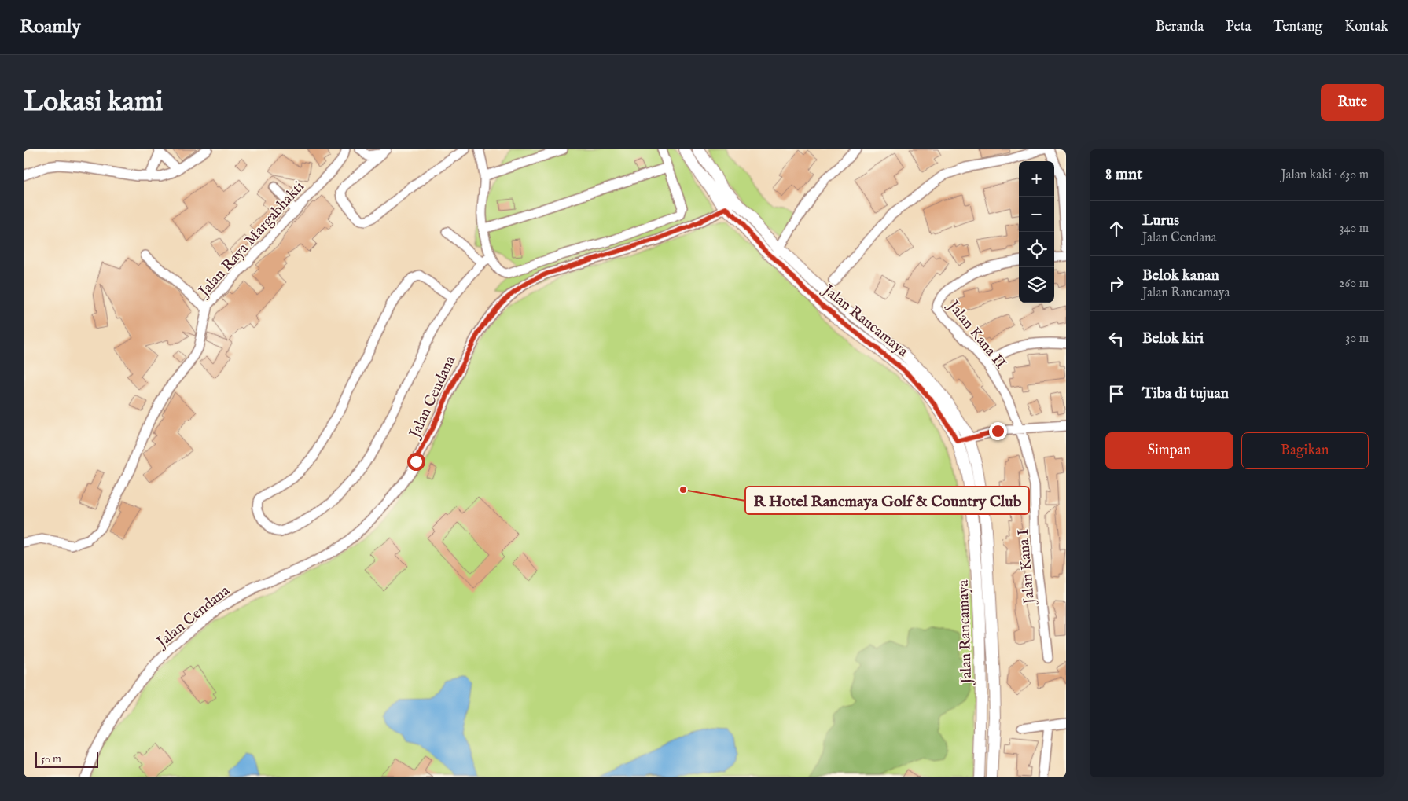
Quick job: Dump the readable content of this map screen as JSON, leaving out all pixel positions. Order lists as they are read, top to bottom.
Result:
{
  "streets": {
    "street": [
      "Jalan Raya Margabhakti",
      "Jalan Rancamaya",
      "Jalan Kana II",
      "Jalan Cendana",
      "Jalan Kana I"
    ]
  },
  "crossings": [
    ["Jalan Rancamaya", "Jalan Cendana"],
    ["Jalan Kana II", "Jalan Kana I"]
  ],
  "places": ["R Hotel Rancmaya Golf & Country Club"],
  "scale_bar": "50 m",
  "page": {
    "header": "Roamly",
    "nav": [
      "Beranda",
      "Peta",
      "Tentang",
      "Kontak"
    ],
    "buttons": [
      "Rute",
      ["Simpan", "Bagikan"]
    ],
    "title": "Lokasi kami",
    "heading": ["8 mnt", "Jalan kaki · 630 m"],
    "map_buttons": ["+", "−"],
    "list": [
      ["Lurus", "Jalan Cendana", "340 m"],
      ["Belok kanan", "Jalan Rancamaya", "260 m"],
      ["Belok kiri", "30 m"],
      "Tiba di tujuan"
    ],
    "scale": "50 m"
  }
}
